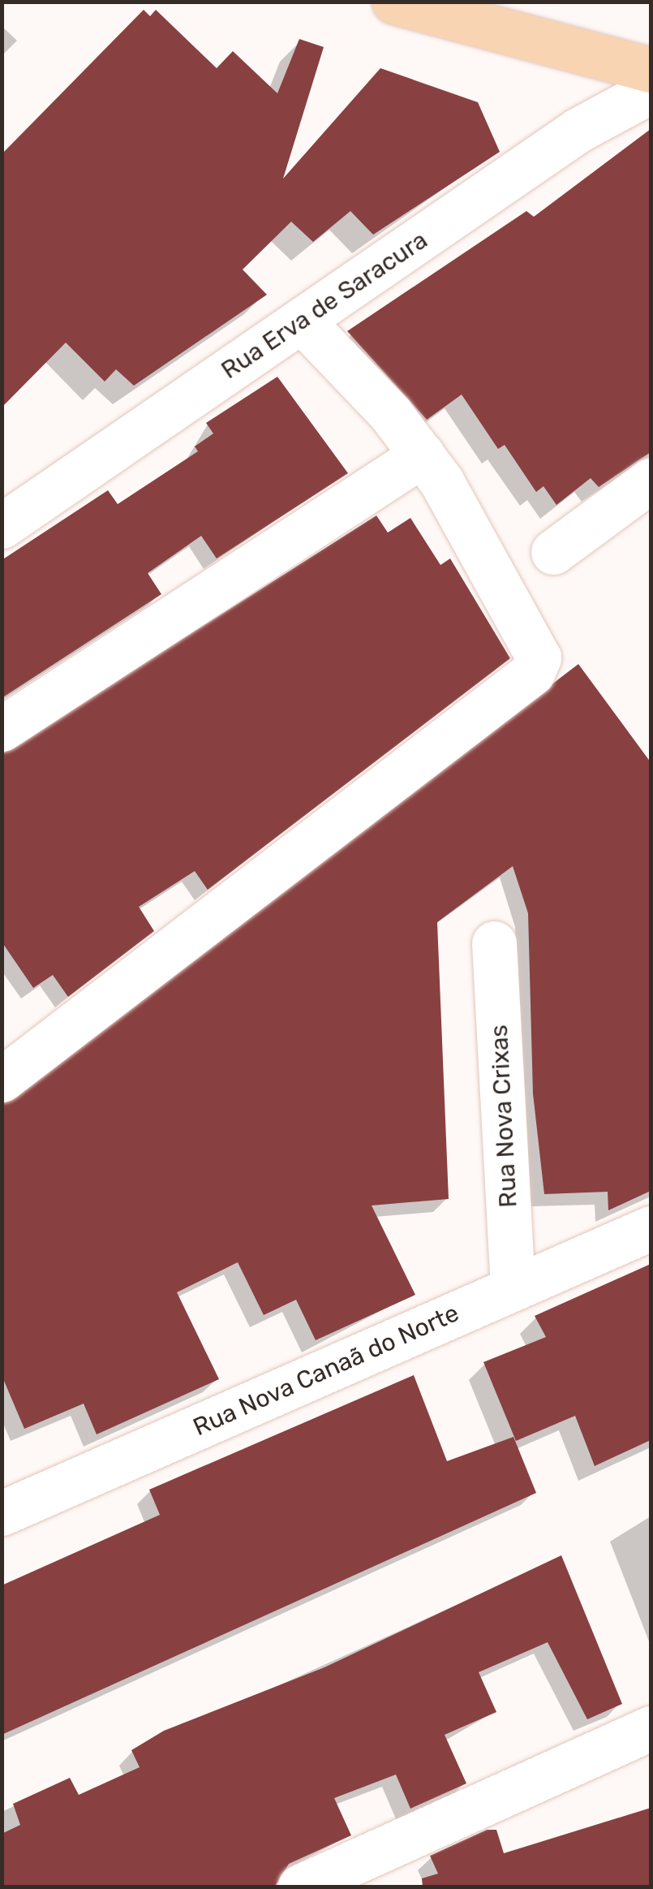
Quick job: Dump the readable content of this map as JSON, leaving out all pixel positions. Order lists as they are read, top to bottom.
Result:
{
  "streets": {
    "street": ["Rua Erva de Saracura", "Rua Nova Crixas", "Rua Nova Canaã do Norte"]
  },
  "crossings": [
    ["Rua Nova Crixas", "Rua Nova Canaã do Norte"]
  ]
}
